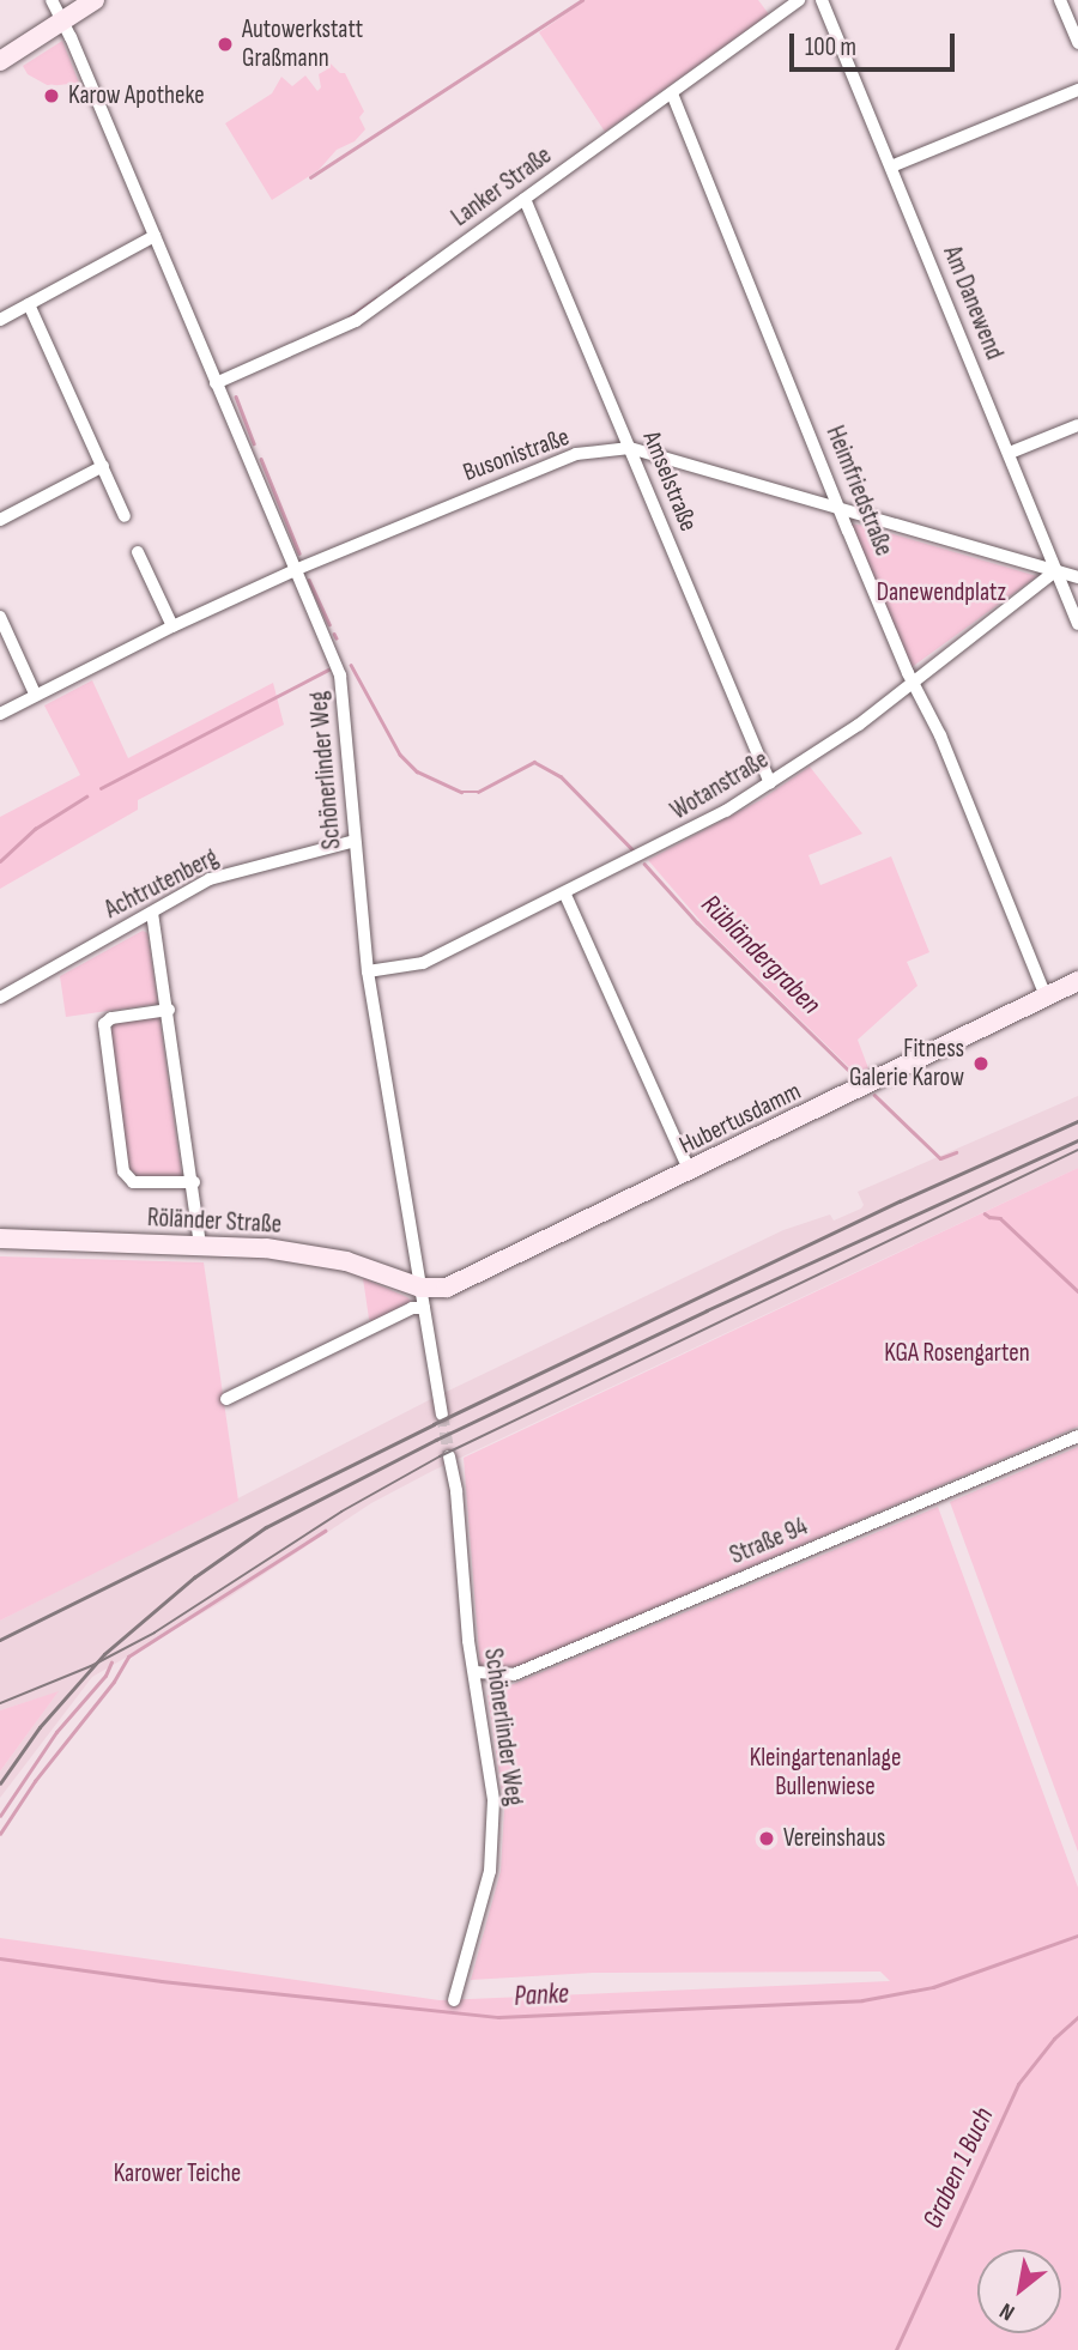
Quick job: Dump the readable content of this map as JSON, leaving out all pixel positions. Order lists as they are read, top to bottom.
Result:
{
  "streets": {
    "street": [
      "Lanker Straße",
      "Am Danewend",
      "Busonistraße",
      "Amselstraße",
      "Heimfriedstraße",
      "Schönerlinder Weg",
      "Wotanstraße",
      "Achtrutenberg",
      "Hubertusdamm",
      "Röländer Straße",
      "Straße 94"
    ]
  },
  "crossings": [
    ["Lanker Straße", "Amselstraße"],
    ["Lanker Straße", "Heimfriedstraße"],
    ["Lanker Straße", "Schönerlinder Weg"],
    ["Am Danewend", "Busonistraße"],
    ["Am Danewend", "Wotanstraße"],
    ["Busonistraße", "Amselstraße"],
    ["Busonistraße", "Heimfriedstraße"],
    ["Busonistraße", "Schönerlinder Weg"],
    ["Busonistraße", "Wotanstraße"],
    ["Amselstraße", "Wotanstraße"],
    ["Heimfriedstraße", "Wotanstraße"],
    ["Heimfriedstraße", "Hubertusdamm"],
    ["Schönerlinder Weg", "Wotanstraße"],
    ["Schönerlinder Weg", "Achtrutenberg"],
    ["Schönerlinder Weg", "Hubertusdamm"],
    ["Schönerlinder Weg", "Röländer Straße"],
    ["Schönerlinder Weg", "Straße 94"],
    ["Hubertusdamm", "Röländer Straße"]
  ],
  "water": ["Rübländergraben", "Panke", "Graben 1 Buch"],
  "parks": [
    "Danewendplatz",
    "KGA Rosengarten",
    "Kleingartenanlage Bullenwiese",
    "Karower Teiche"
  ],
  "places": [
    "Autowerkstatt Graßmann",
    "Karow Apotheke",
    "Fitness Galerie Karow",
    "Vereinshaus"
  ],
  "scale_bar": "100 m",
  "north": "bottom left"
}
